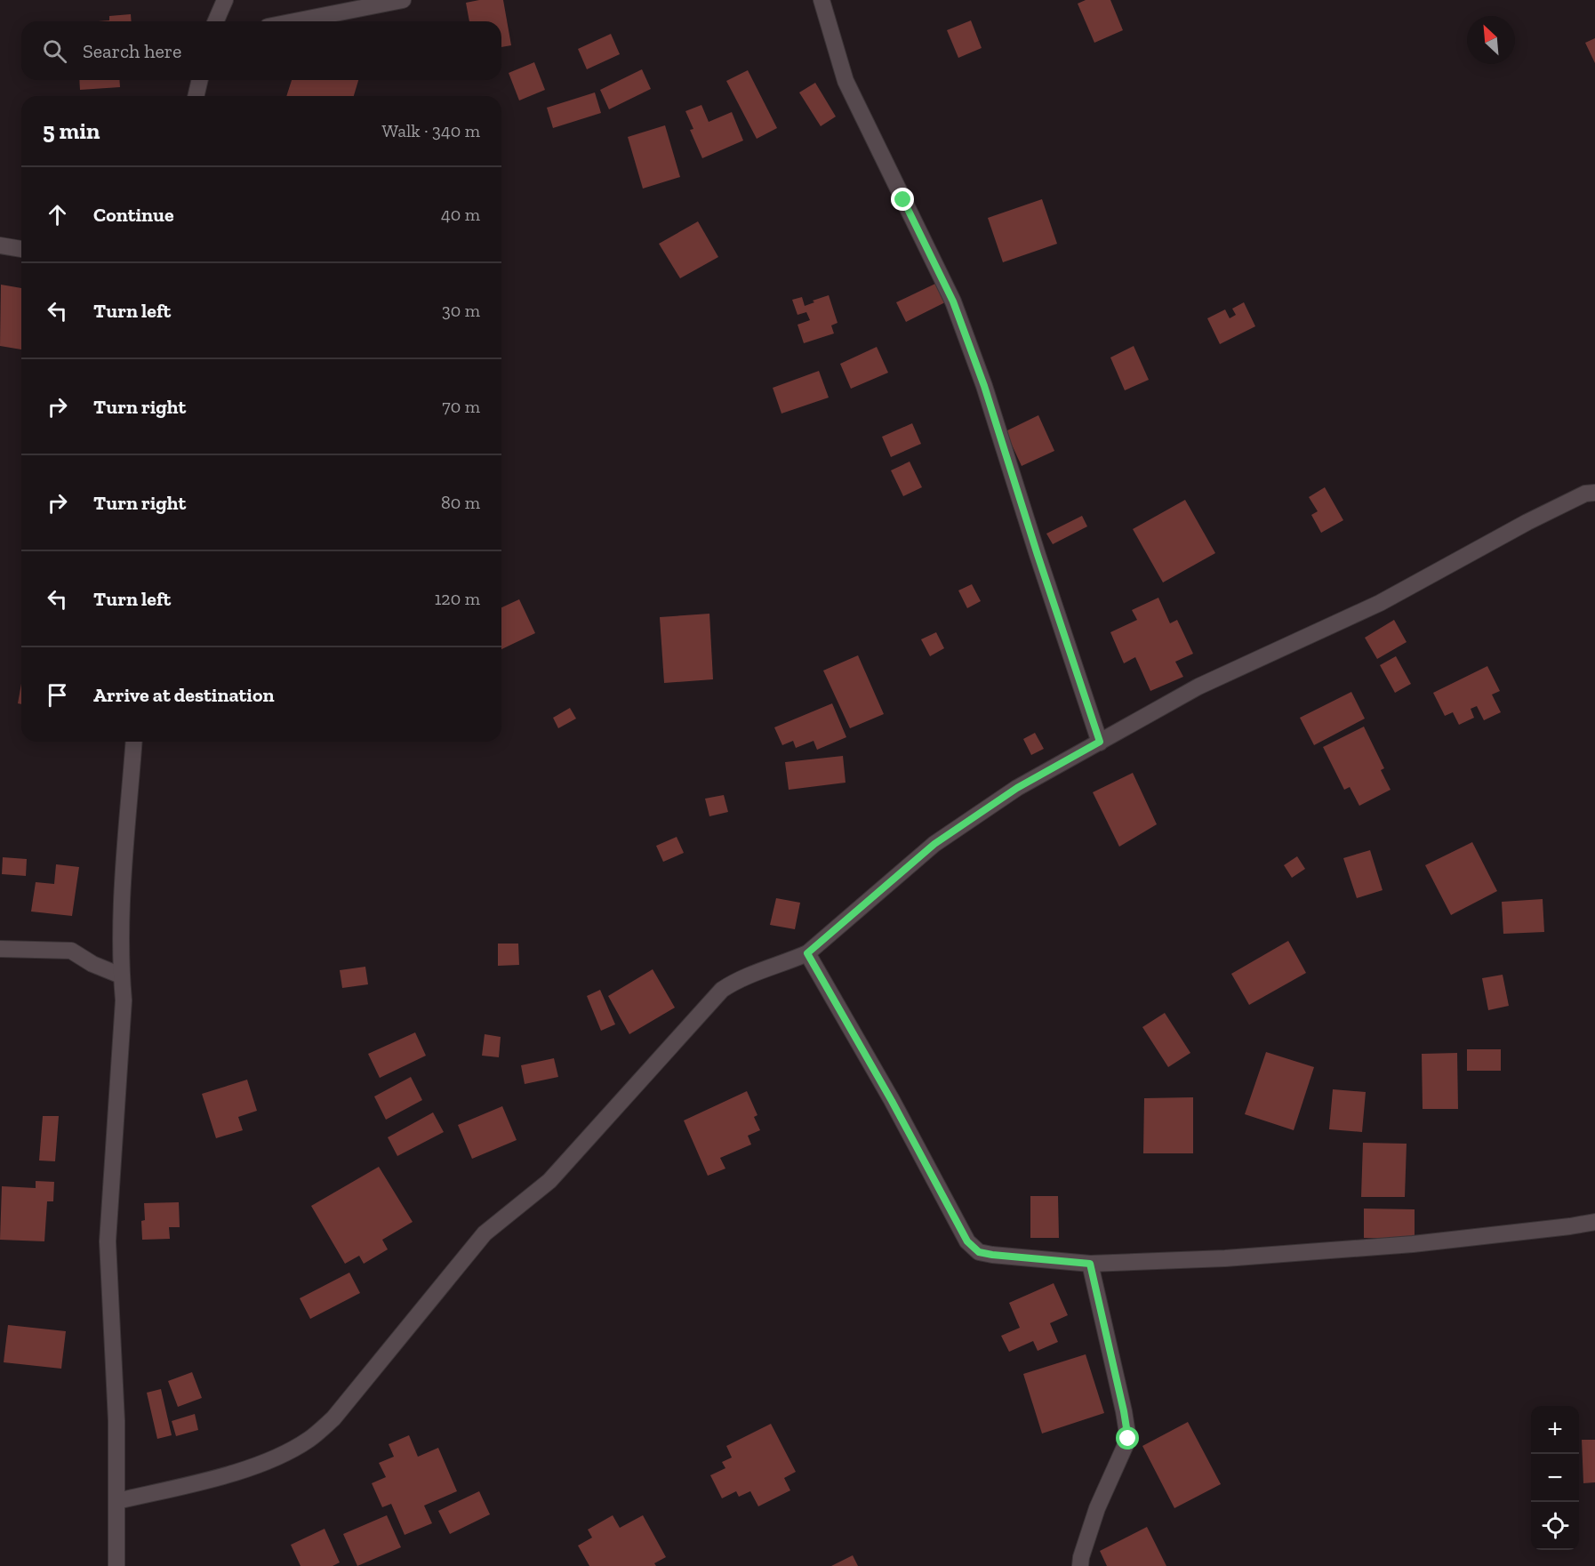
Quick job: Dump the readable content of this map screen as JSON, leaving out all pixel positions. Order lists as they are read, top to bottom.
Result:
{
  "north": "top left",
  "page": {
    "search": "Search here",
    "heading": ["5 min", "Walk · 340 m"],
    "list": [
      ["Continue", "40 m"],
      ["Turn left", "30 m"],
      ["Turn right", "70 m"],
      ["Turn right", "80 m"],
      ["Turn left", "120 m"],
      "Arrive at destination"
    ],
    "map_buttons": ["+", "−"]
  }
}
